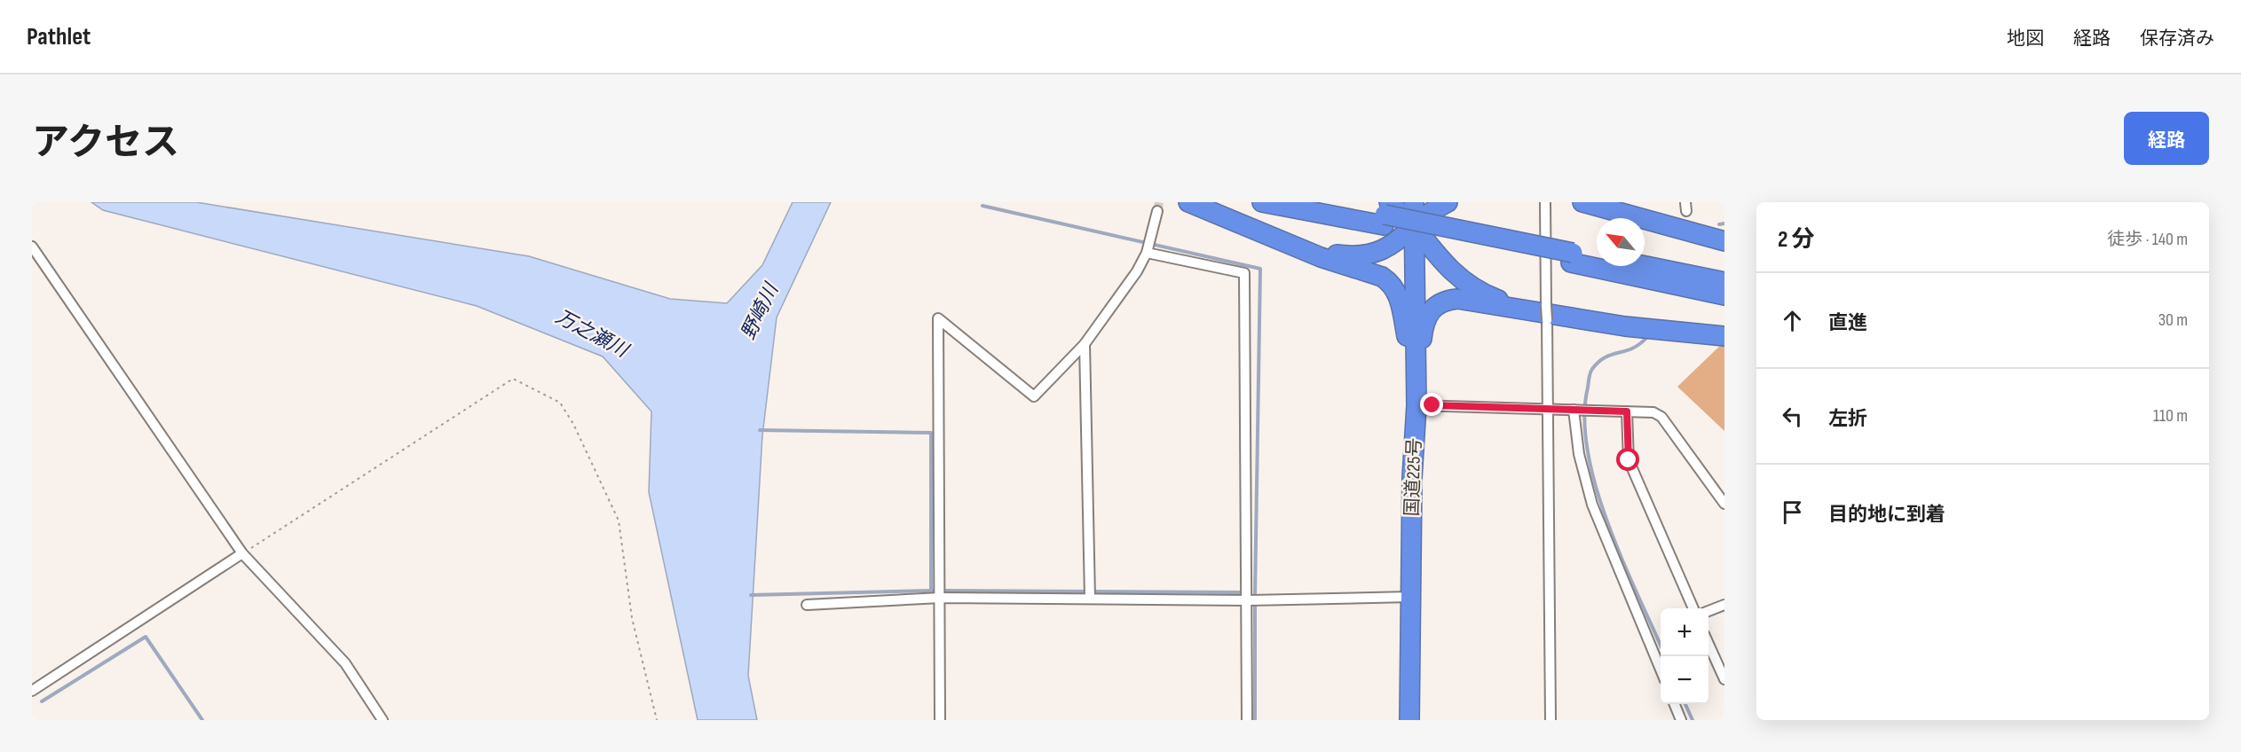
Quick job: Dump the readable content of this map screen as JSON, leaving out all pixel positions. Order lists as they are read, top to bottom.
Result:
{
  "streets": {
    "highway": ["国道225号"]
  },
  "water": ["野崎川", "万之瀬川"],
  "north": "top left",
  "page": {
    "header": "Pathlet",
    "nav": ["地図", "経路", "保存済み"],
    "title": "アクセス",
    "buttons": "経路",
    "heading": ["2 分", "徒歩 · 140 m"],
    "list": [
      ["直進", "30 m"],
      ["左折", "110 m"],
      "目的地に到着"
    ],
    "map_buttons": ["+", "−"]
  }
}
